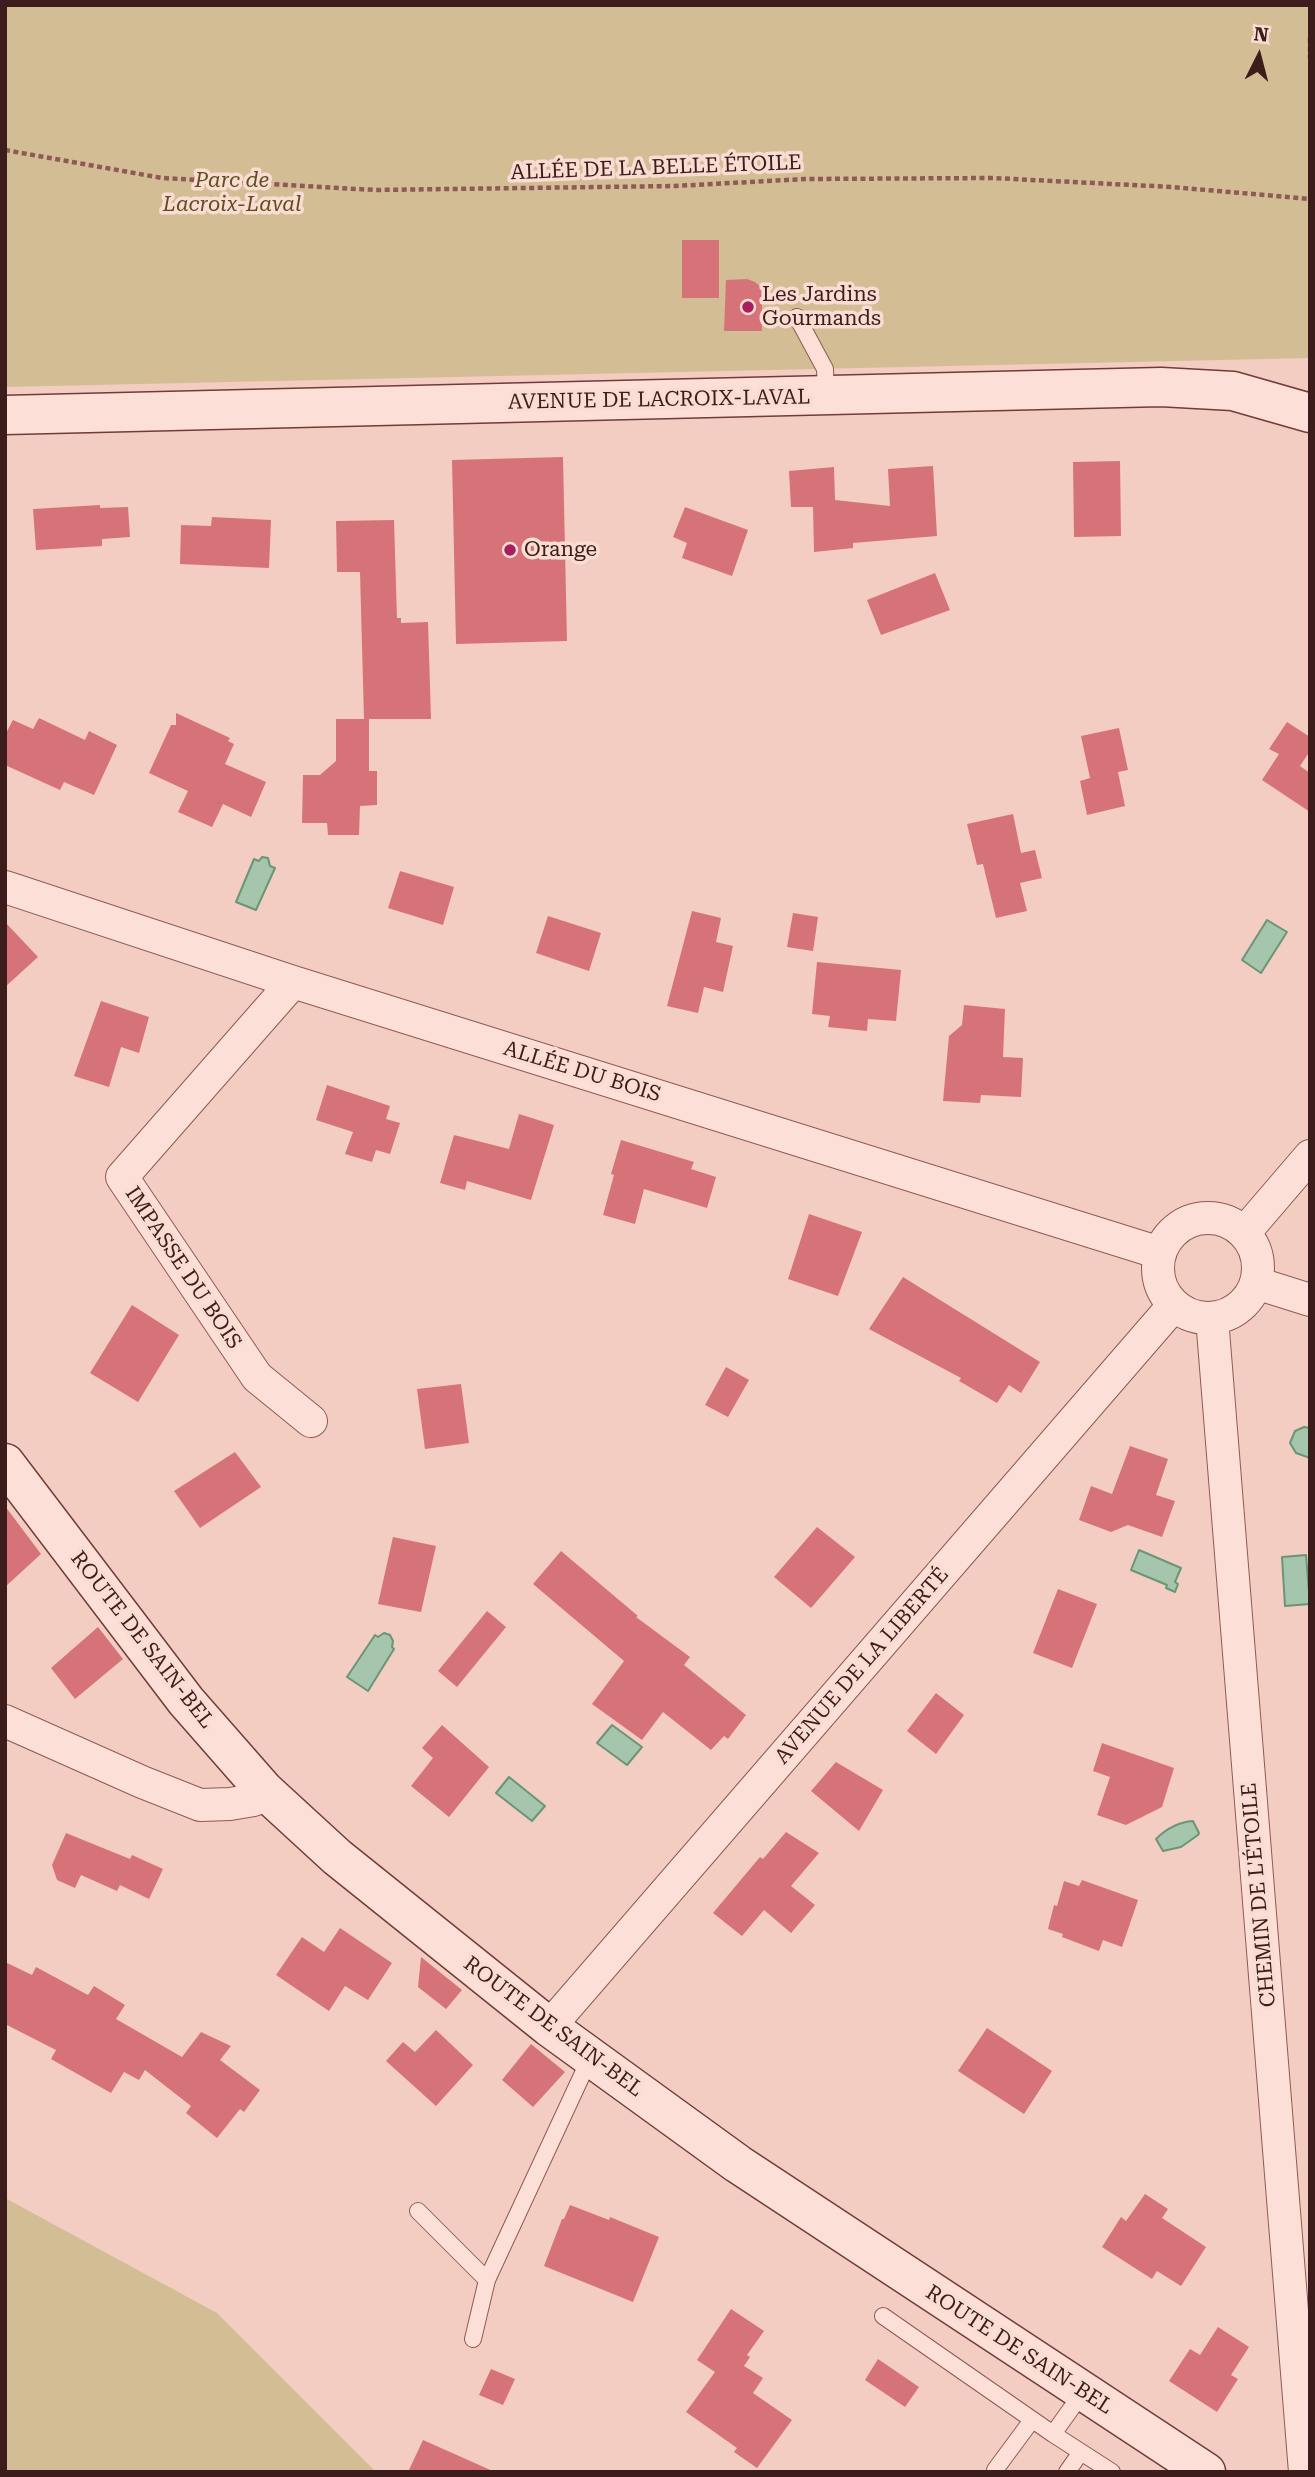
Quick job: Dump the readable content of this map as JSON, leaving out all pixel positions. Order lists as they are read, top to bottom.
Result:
{
  "streets": {
    "main road": ["AVENUE DE LACROIX-LAVAL", "ROUTE DE SAIN-BEL"],
    "street": [
      "ALLÉE DU BOIS",
      "IMPASSE DU BOIS",
      "AVENUE DE LA LIBERTÉ",
      "CHEMIN DE L'ÉTOILE"
    ],
    "path": ["ALLÉE DE LA BELLE ÉTOILE"]
  },
  "crossings": [
    ["ALLÉE DU BOIS", "IMPASSE DU BOIS"],
    ["ALLÉE DU BOIS", "AVENUE DE LA LIBERTÉ"],
    ["ALLÉE DU BOIS", "CHEMIN DE L'ÉTOILE"],
    ["ROUTE DE SAIN-BEL", "AVENUE DE LA LIBERTÉ"],
    ["AVENUE DE LA LIBERTÉ", "CHEMIN DE L'ÉTOILE"]
  ],
  "parks": ["Parc de Lacroix-Laval"],
  "places": ["Les Jardins Gourmands", "Orange"],
  "north": "top"
}
